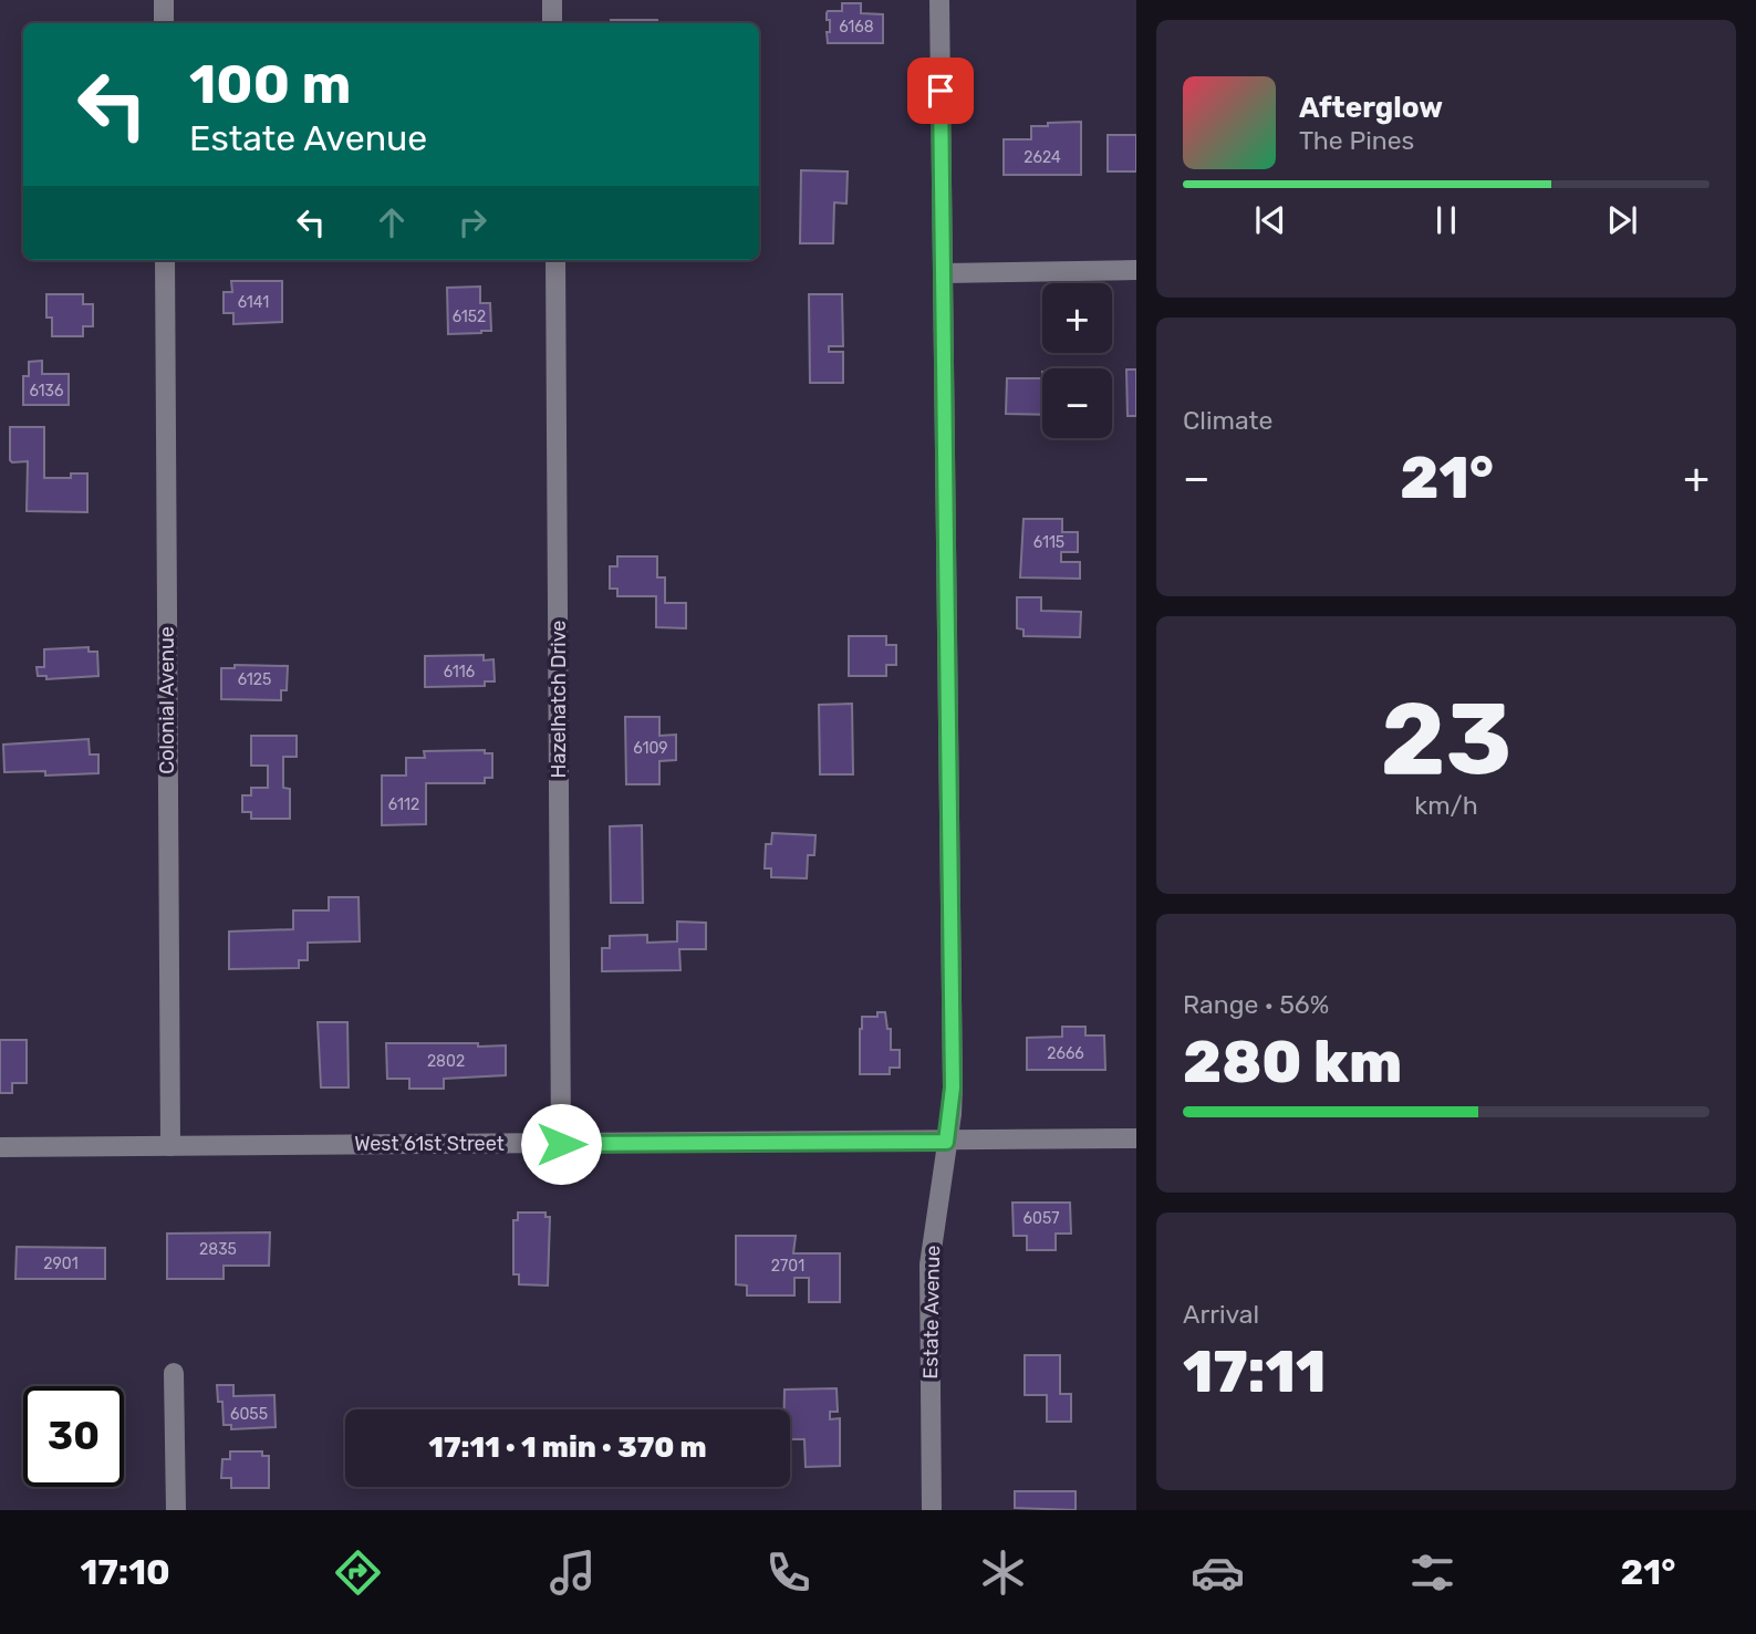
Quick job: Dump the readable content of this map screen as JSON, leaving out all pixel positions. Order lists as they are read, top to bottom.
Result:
{
  "streets": {
    "street": [
      "Hazelhatch Drive",
      "Colonial Avenue",
      "West 61st Street",
      "Estate Avenue"
    ]
  },
  "crossings": [
    ["Hazelhatch Drive", "West 61st Street"],
    ["Colonial Avenue", "West 61st Street"],
    ["West 61st Street", "Estate Avenue"]
  ],
  "house_numbers": [
    "6168",
    "2624",
    "6141",
    "6152",
    "6136",
    "6115",
    "6116",
    "6125",
    "6109",
    "6112",
    "2666",
    "2802",
    "6057",
    "2835",
    "2901",
    "2701",
    "6055"
  ],
  "page": {
    "turn": ["100 m", "Estate Avenue"],
    "song": ["Afterglow", "The Pines"],
    "map_buttons": ["+", "−"],
    "tile": [
      "Climate",
      ["23", "km/h"],
      ["Range · 56%", "280 km"],
      ["Arrival", "17:11"]
    ],
    "heat": ["−", "21°", "+"],
    "limit": "30",
    "trip": "17:11 · 1 min · 370 m",
    "tabs": ["17:10", "21°"]
  }
}
